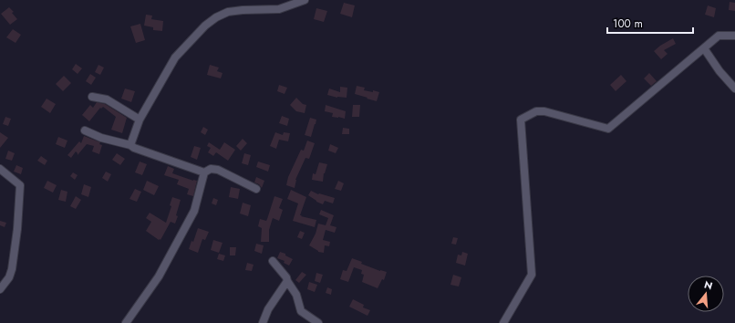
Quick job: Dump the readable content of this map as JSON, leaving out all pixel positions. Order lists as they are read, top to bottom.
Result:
{
  "scale_bar": "100 m",
  "north": "top"
}
